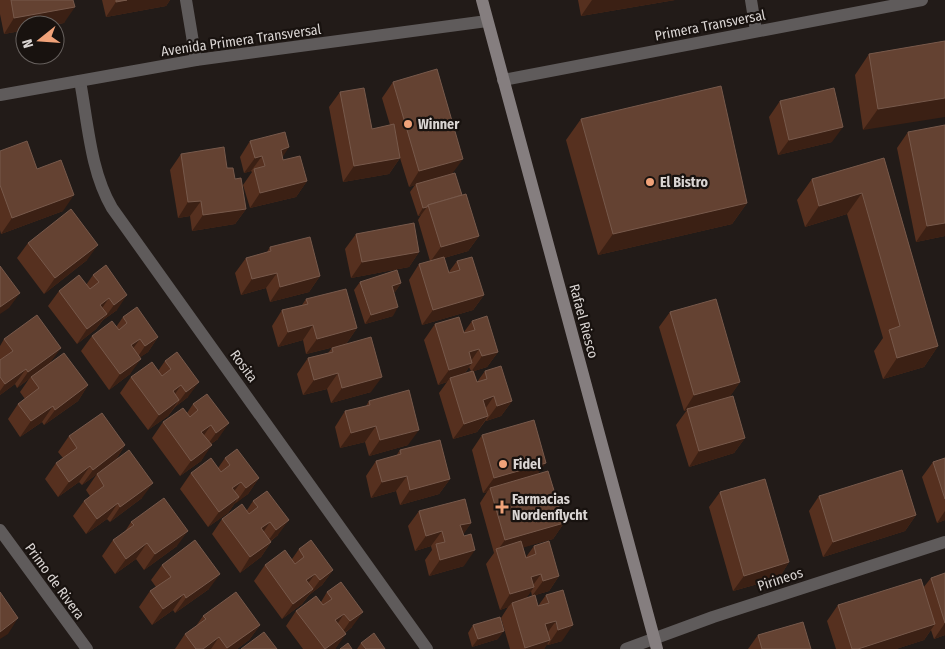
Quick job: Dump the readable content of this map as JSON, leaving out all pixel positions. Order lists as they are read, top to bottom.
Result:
{
  "streets": {
    "main road": ["Rafael Riesco"],
    "street": [
      "Primera Transversal",
      "Avenida Primera Transversal",
      "Rosita",
      "Pirineos",
      "Primo de Rivera"
    ]
  },
  "crossings": [
    ["Primera Transversal", "Rafael Riesco"],
    ["Avenida Primera Transversal", "Rafael Riesco"],
    ["Avenida Primera Transversal", "Rosita"],
    ["Rafael Riesco", "Pirineos"]
  ],
  "places": {
    "other": ["Winner", "El Bistro", "Fidel"],
    "health": ["Farmacias Nordenflycht"]
  },
  "north": "left"
}
